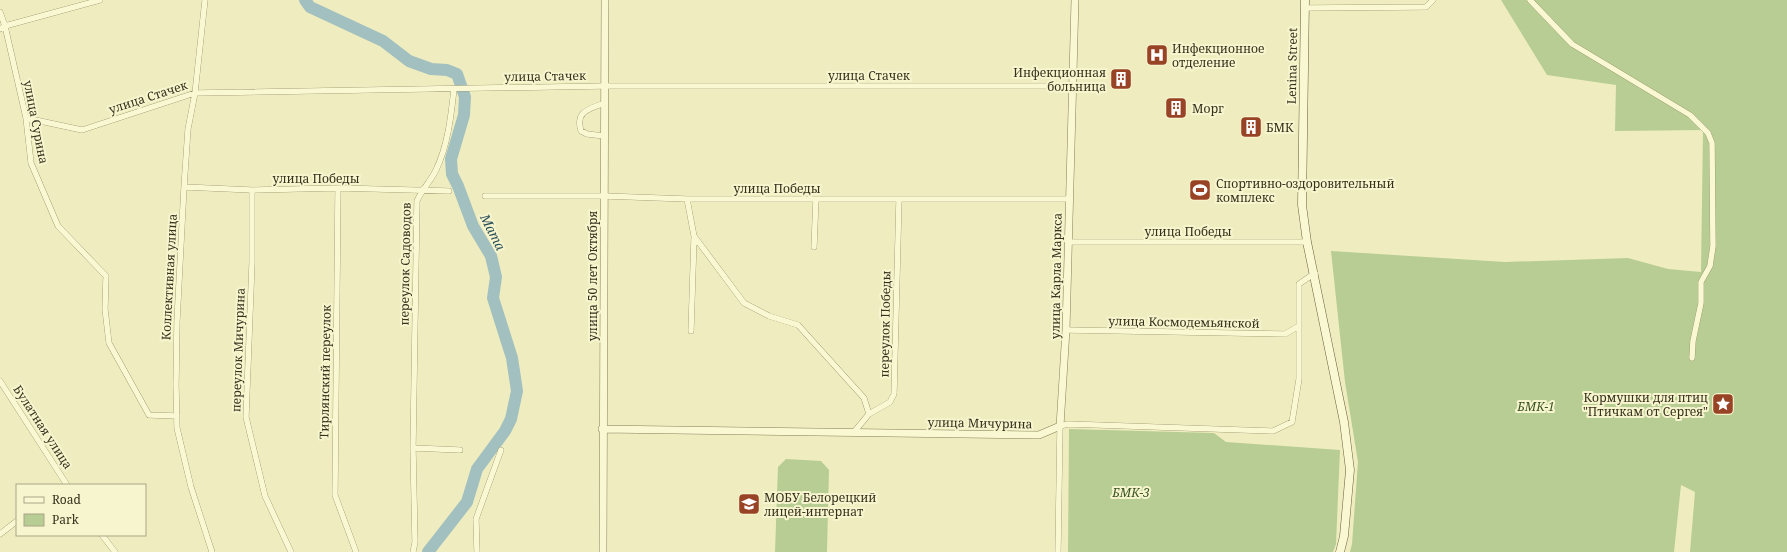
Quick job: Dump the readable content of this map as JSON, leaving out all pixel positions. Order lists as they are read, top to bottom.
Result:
{
  "streets": {
    "main road": ["Lenina Street"],
    "street": [
      "улица Стачек",
      "улица Сурина",
      "улица Победы",
      "переулок Садоводов",
      "улица 50 лет Октября",
      "улица Карла Маркса",
      "Коллективная улица",
      "улица Космодемьянской",
      "переулок Победы",
      "переулок Мичурина",
      "Тирлянский переулок",
      "улица Мичурина",
      "Булатная улица"
    ]
  },
  "crossings": [
    ["Lenina Street", "улица Победы"],
    ["Lenina Street", "улица Мичурина"],
    ["улица Стачек", "улица Сурина"],
    ["улица Стачек", "переулок Садоводов"],
    ["улица Стачек", "улица 50 лет Октября"],
    ["улица Стачек", "улица Карла Маркса"],
    ["улица Стачек", "Коллективная улица"],
    ["улица Сурина", "Коллективная улица"],
    ["улица Победы", "переулок Садоводов"],
    ["улица Победы", "улица 50 лет Октября"],
    ["улица Победы", "улица Карла Маркса"],
    ["улица Победы", "Коллективная улица"],
    ["улица Победы", "переулок Победы"],
    ["улица Победы", "переулок Мичурина"],
    ["улица Победы", "Тирлянский переулок"],
    ["улица 50 лет Октября", "улица Мичурина"],
    ["улица Карла Маркса", "улица Космодемьянской"],
    ["улица Карла Маркса", "улица Мичурина"],
    ["улица Космодемьянской", "улица Мичурина"],
    ["переулок Победы", "улица Мичурина"]
  ],
  "water": ["Мата"],
  "parks": ["БМК-1", "БМК-3"],
  "places": {
    "hospital": ["Инфекционное отделение"],
    "building": ["Инфекционная больница", "Морг", "БМК"],
    "sports": ["Спортивно-оздоровительный комплекс"],
    "place": ["Кормушки для птиц \"Птичкам от Сергея\""],
    "school or university": ["МОБУ Белорецкий лицей-интернат"]
  },
  "legend": ["Road", "Park"]
}
